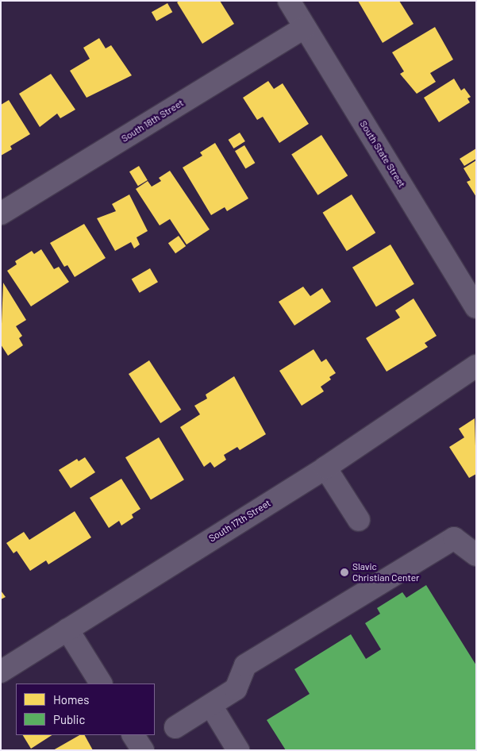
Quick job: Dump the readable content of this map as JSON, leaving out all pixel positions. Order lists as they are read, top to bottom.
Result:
{
  "streets": {
    "street": ["South 18th Street", "South State Street", "South 17th Street"]
  },
  "crossings": [
    ["South 18th Street", "South State Street"]
  ],
  "places": ["Slavic Christian Center"],
  "legend": ["Homes", "Public"]
}
